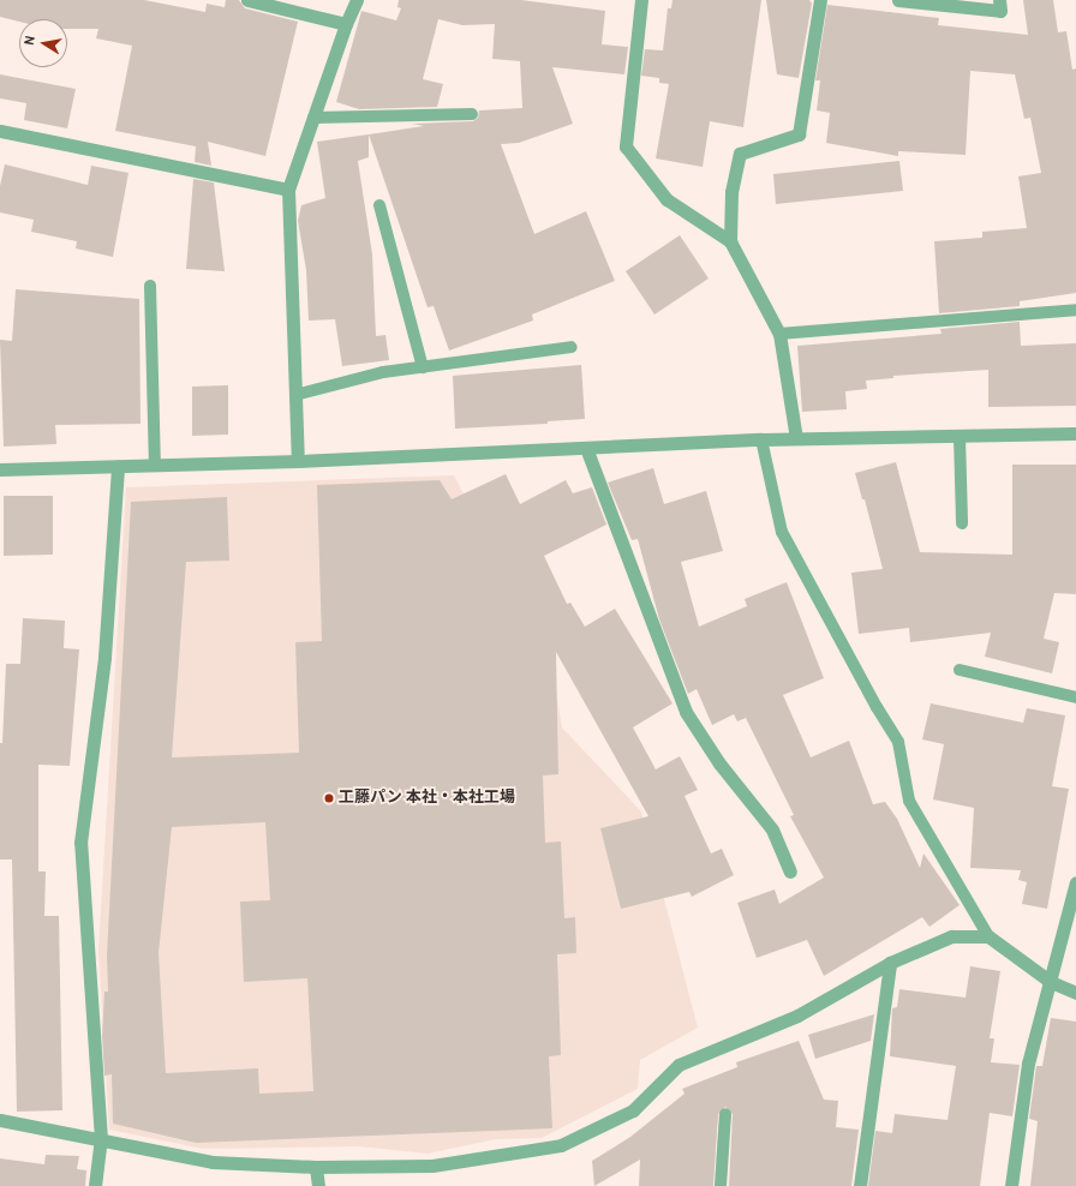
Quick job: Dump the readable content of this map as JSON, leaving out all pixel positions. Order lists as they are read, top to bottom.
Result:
{
  "places": ["工藤パン 本社・本社工場"],
  "north": "left"
}
